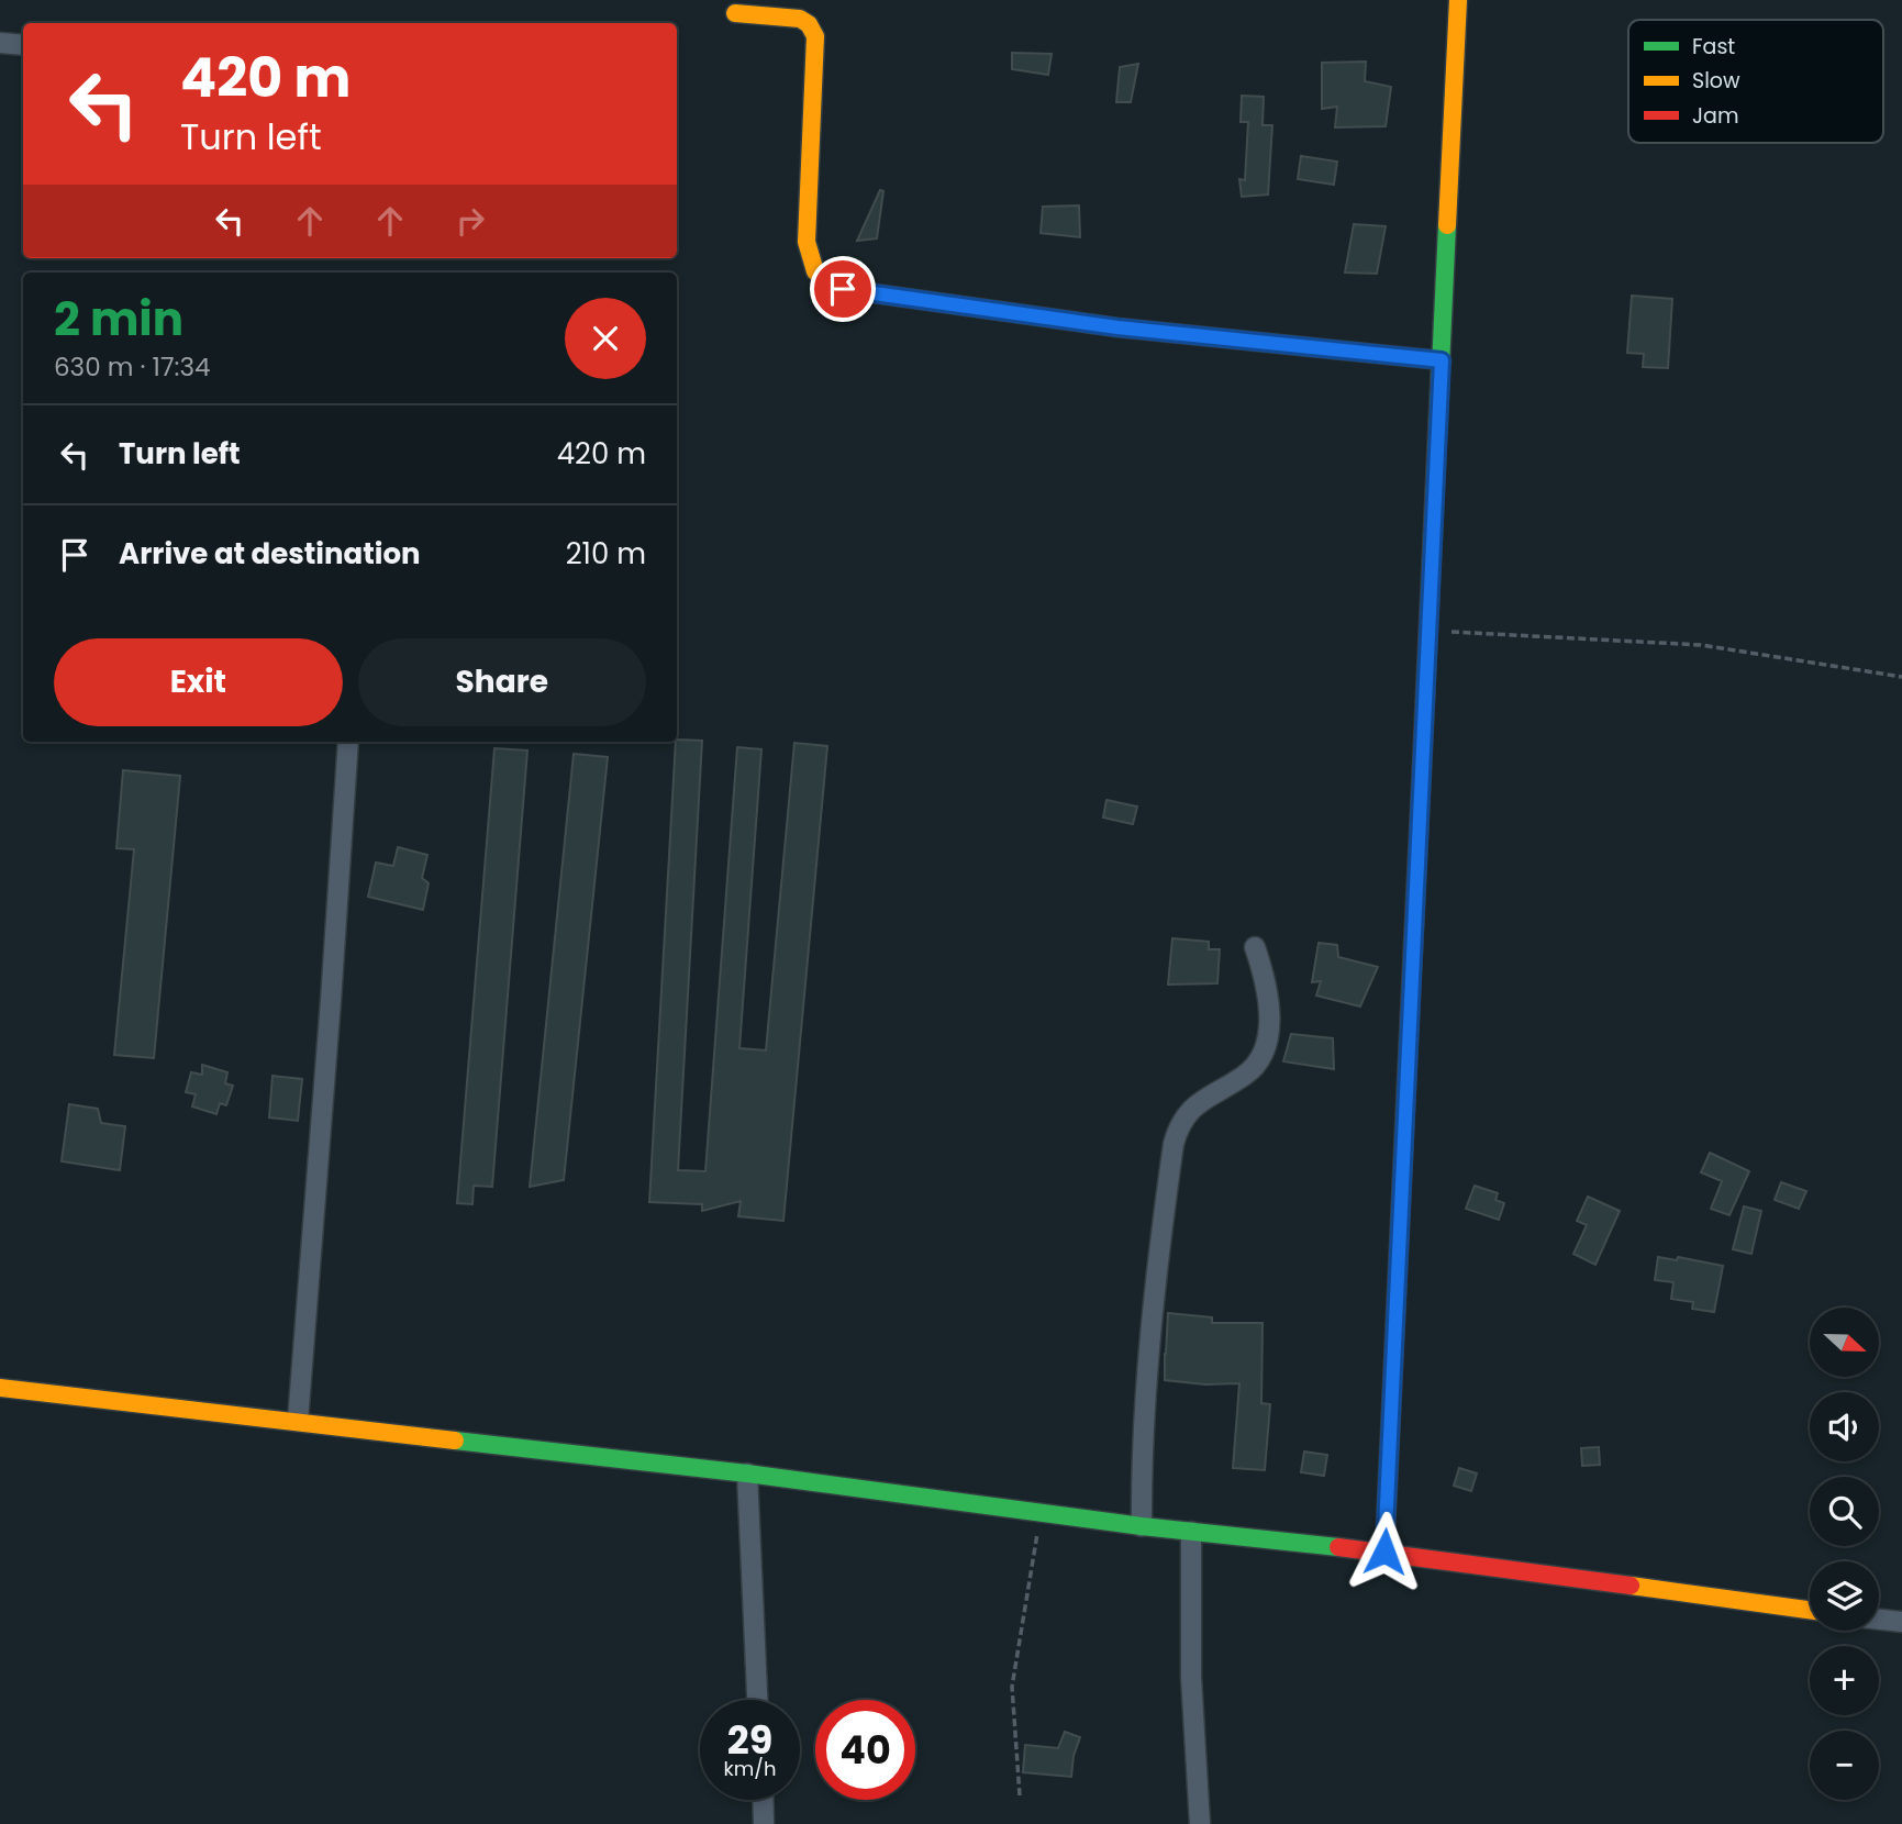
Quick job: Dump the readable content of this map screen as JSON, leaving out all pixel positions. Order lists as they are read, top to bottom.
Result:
{
  "legend": ["Fast", "Slow", "Jam"],
  "north": "right",
  "page": {
    "turn": ["420 m", "Turn left"],
    "heading": ["2 min", "630 m · 17:34"],
    "list": [
      {
        "name": "Turn left",
        "value": "420 m"
      },
      {
        "name": "Arrive at destination",
        "value": "210 m"
      }
    ],
    "buttons": ["Exit", "Share"],
    "map_buttons": ["+", "−"],
    "speed": "29 km/h",
    "limit": "40"
  }
}
